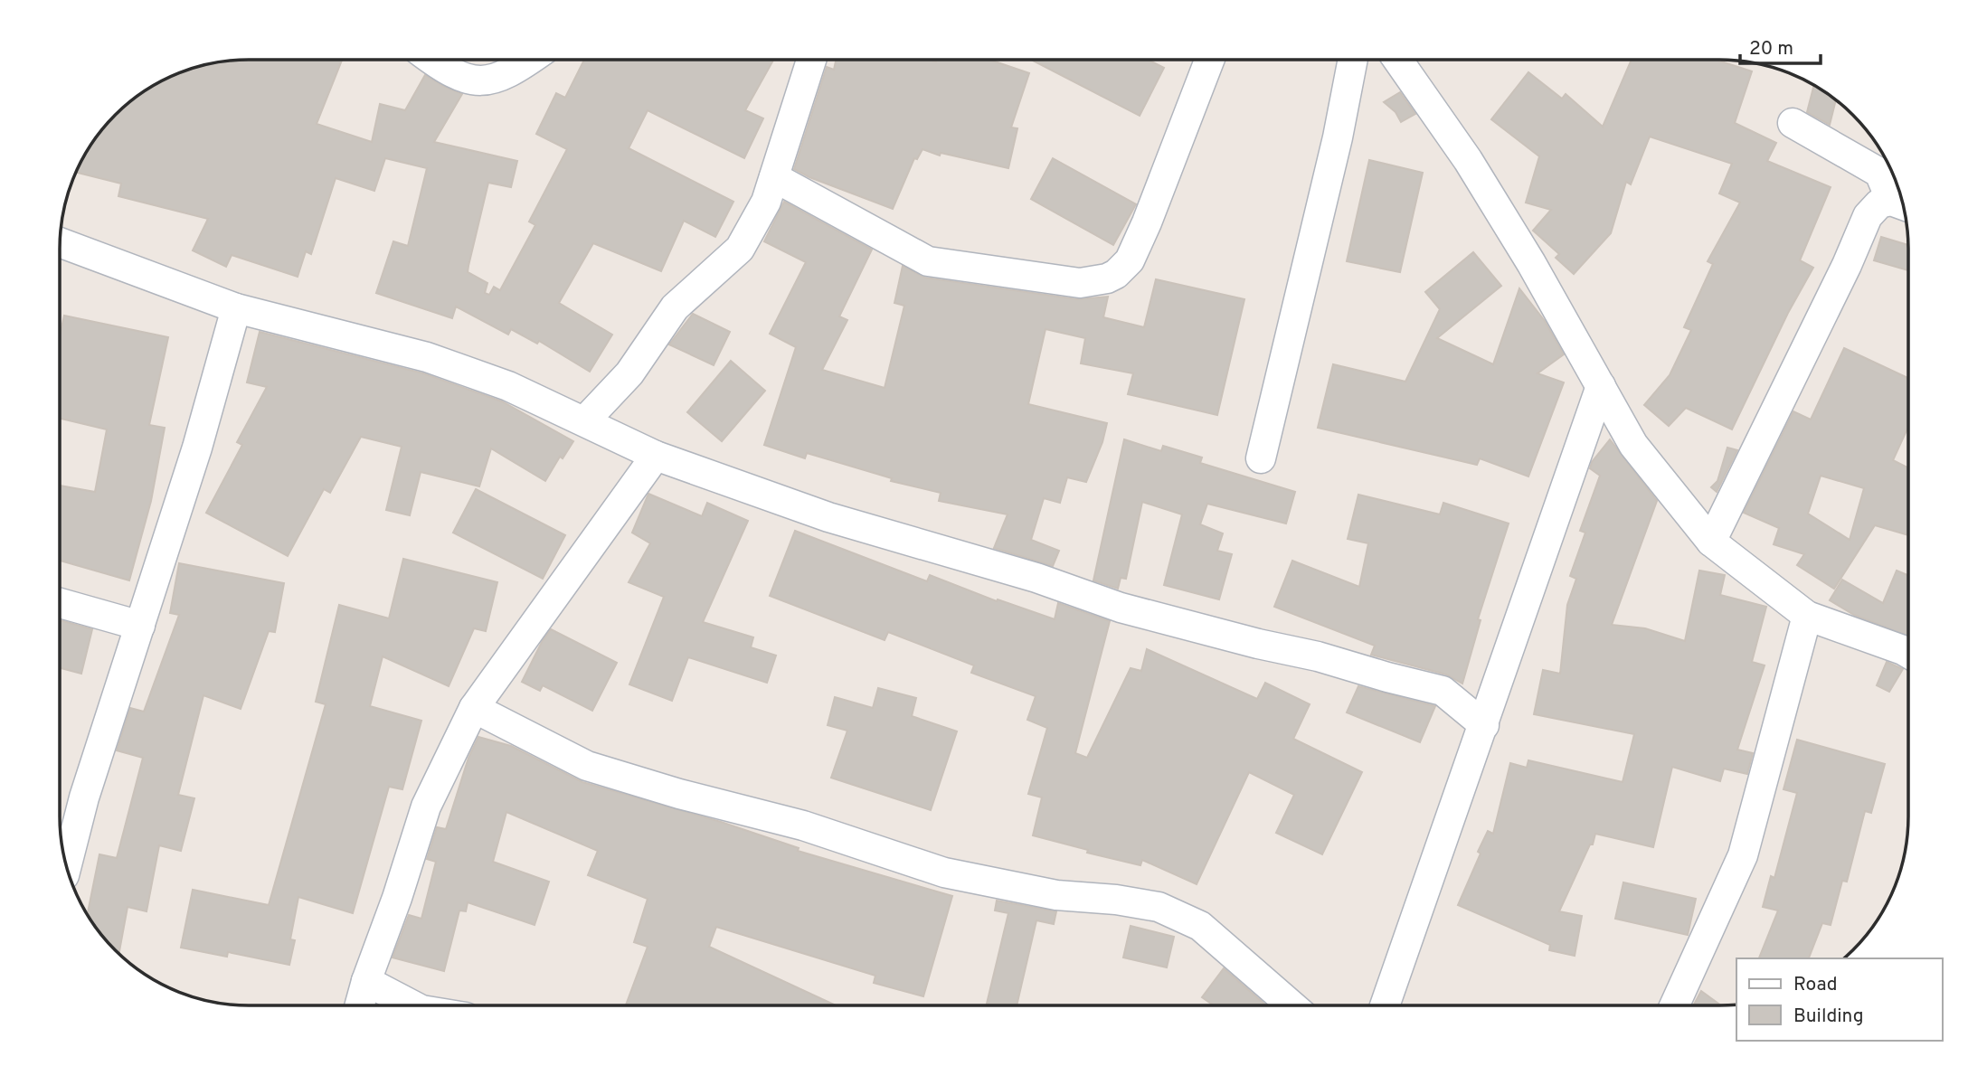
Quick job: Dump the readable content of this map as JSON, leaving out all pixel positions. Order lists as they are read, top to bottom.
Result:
{
  "legend": ["Road", "Building"],
  "scale_bar": "20 m"
}
